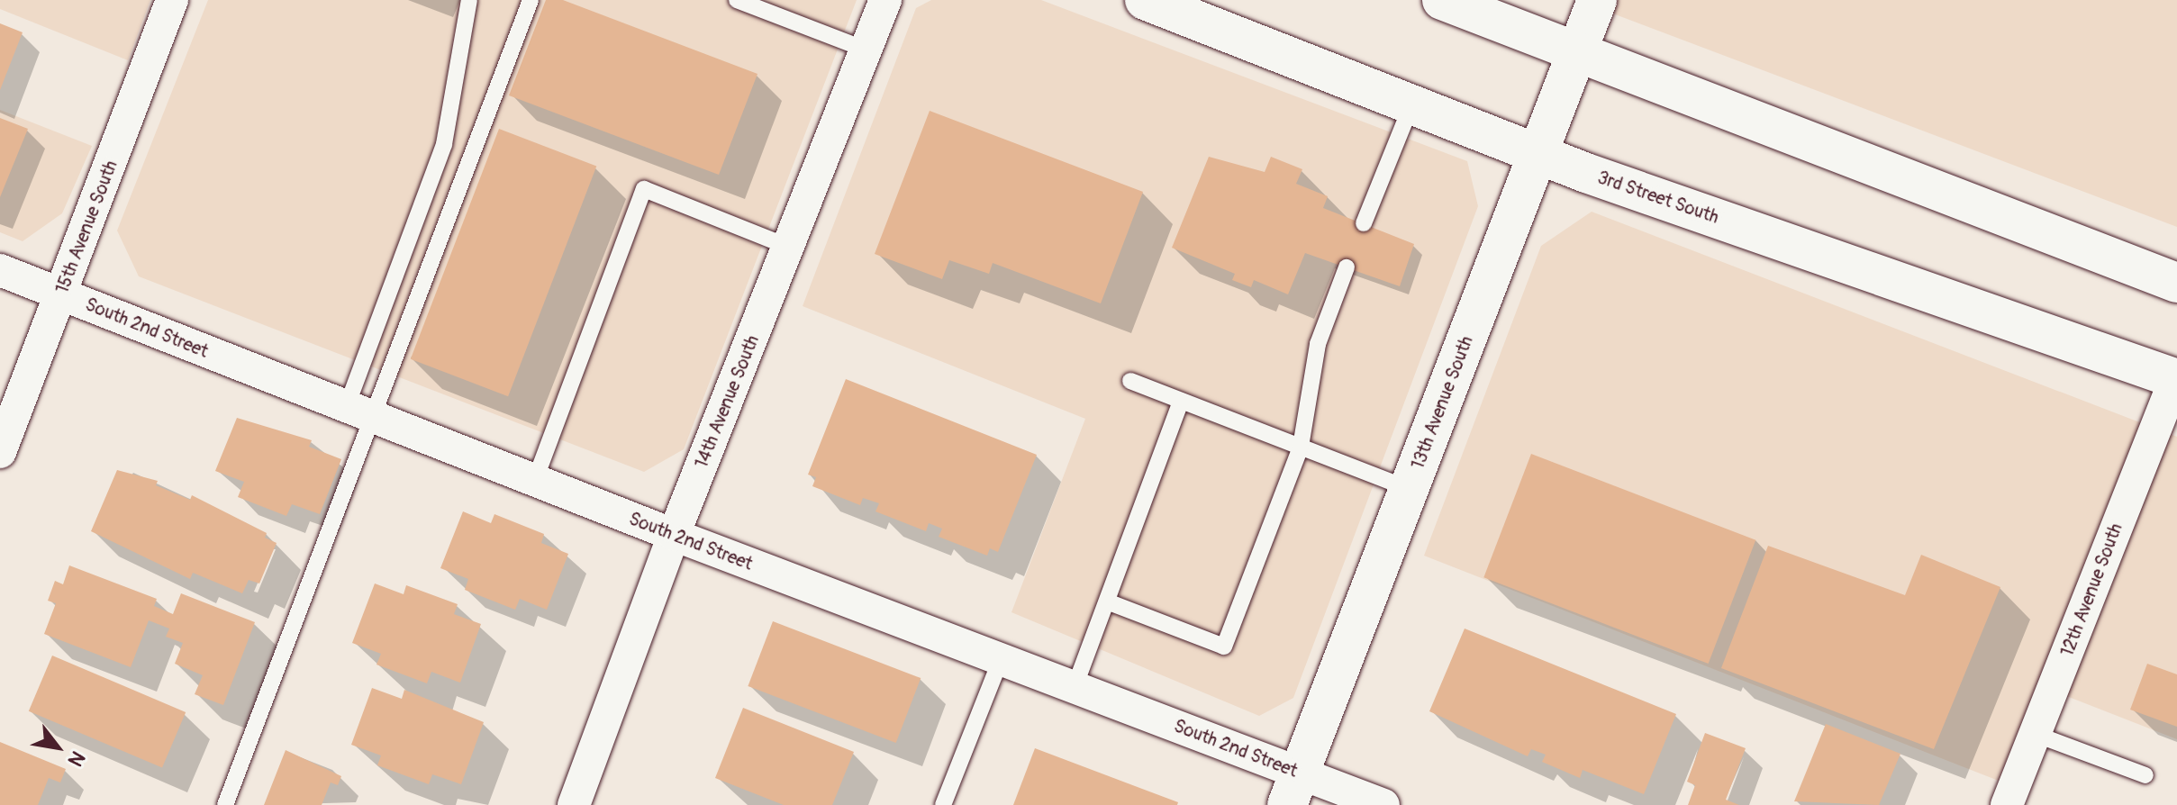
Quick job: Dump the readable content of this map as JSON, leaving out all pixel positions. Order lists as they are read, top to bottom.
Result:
{
  "streets": {
    "main road": ["3rd Street South", "13th Avenue South"],
    "street": [
      "15th Avenue South",
      "South 2nd Street",
      "14th Avenue South",
      "12th Avenue South"
    ]
  },
  "crossings": [
    ["3rd Street South", "13th Avenue South"],
    ["3rd Street South", "12th Avenue South"],
    ["15th Avenue South", "South 2nd Street"],
    ["South 2nd Street", "14th Avenue South"],
    ["South 2nd Street", "13th Avenue South"]
  ],
  "north": "bottom right"
}
